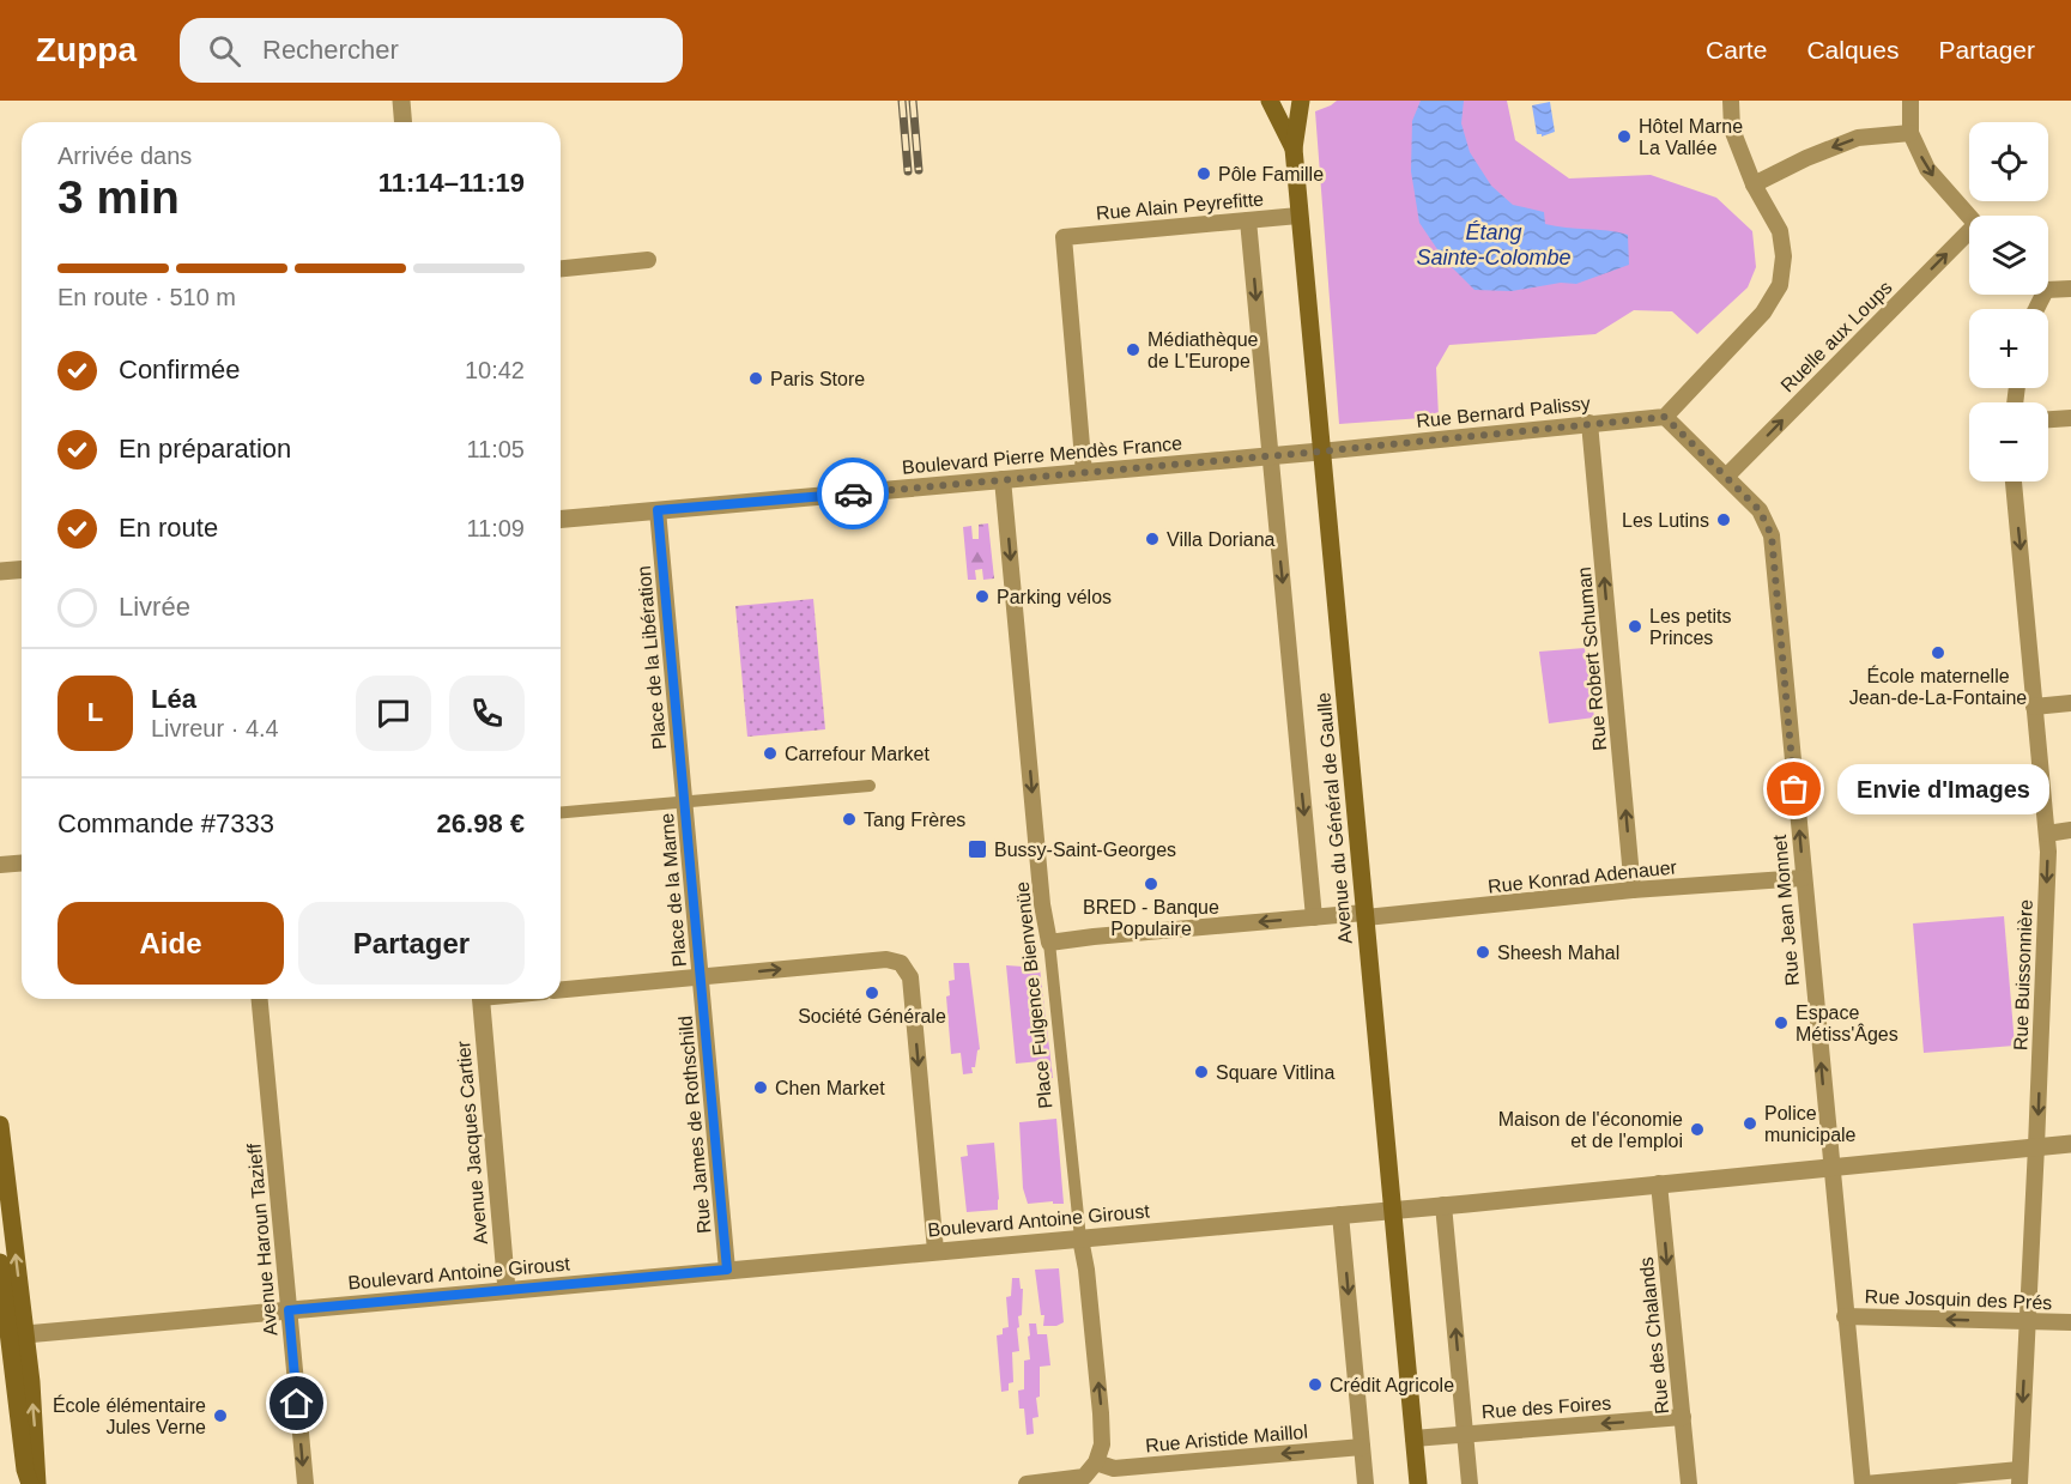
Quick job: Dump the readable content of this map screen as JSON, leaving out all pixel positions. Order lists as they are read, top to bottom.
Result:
{
  "streets": {
    "main road": ["Avenue du Général de Gaulle"],
    "street": [
      "Rue Alain Peyrefitte",
      "Ruelle aux Loups",
      "Rue Bernard Palissy",
      "Boulevard Pierre Mendès France",
      "Place de la Libération",
      "Rue Robert Schuman",
      "Rue Konrad Adenauer",
      "Place de la Marne",
      "Rue Jean Monnet",
      "Rue Buissonnière",
      "Place Fulgence Bienvenüe",
      "Rue James de Rothschild",
      "Avenue Jacques Cartier",
      "Boulevard Antoine Giroust",
      "Avenue Haroun Tazieff",
      "Rue Josquin des Prés",
      "Rue des Chalands",
      "Rue des Foires",
      "Rue Aristide Maillol"
    ]
  },
  "crossings": [
    ["Rue Alain Peyrefitte", "Boulevard Pierre Mendès France"],
    ["Rue Alain Peyrefitte", "Avenue du Général de Gaulle"],
    ["Ruelle aux Loups", "Rue Jean Monnet"],
    ["Rue Bernard Palissy", "Boulevard Pierre Mendès France"],
    ["Rue Bernard Palissy", "Rue Robert Schuman"],
    ["Rue Bernard Palissy", "Avenue du Général de Gaulle"],
    ["Rue Bernard Palissy", "Rue Jean Monnet"],
    ["Boulevard Pierre Mendès France", "Place de la Libération"],
    ["Boulevard Pierre Mendès France", "Avenue du Général de Gaulle"],
    ["Boulevard Pierre Mendès France", "Place Fulgence Bienvenüe"],
    ["Place de la Libération", "Place de la Marne"],
    ["Rue Robert Schuman", "Rue Konrad Adenauer"],
    ["Avenue du Général de Gaulle", "Rue Konrad Adenauer"],
    ["Avenue du Général de Gaulle", "Boulevard Antoine Giroust"],
    ["Avenue du Général de Gaulle", "Rue des Foires"],
    ["Rue Konrad Adenauer", "Rue Jean Monnet"],
    ["Rue Konrad Adenauer", "Place Fulgence Bienvenüe"],
    ["Place de la Marne", "Rue James de Rothschild"],
    ["Rue Jean Monnet", "Boulevard Antoine Giroust"],
    ["Rue Jean Monnet", "Rue Josquin des Prés"],
    ["Rue Buissonnière", "Boulevard Antoine Giroust"],
    ["Rue Buissonnière", "Rue Josquin des Prés"],
    ["Place Fulgence Bienvenüe", "Boulevard Antoine Giroust"],
    ["Place Fulgence Bienvenüe", "Rue Aristide Maillol"],
    ["Rue James de Rothschild", "Boulevard Antoine Giroust"],
    ["Avenue Jacques Cartier", "Boulevard Antoine Giroust"],
    ["Boulevard Antoine Giroust", "Avenue Haroun Tazieff"],
    ["Boulevard Antoine Giroust", "Rue des Chalands"],
    ["Rue des Chalands", "Rue des Foires"]
  ],
  "one_way": [
    "Ruelle aux Loups",
    "Rue Robert Schuman",
    "Rue Konrad Adenauer",
    "Rue Jean Monnet",
    "Rue Buissonnière",
    "Avenue Haroun Tazieff",
    "Rue Josquin des Prés",
    "Rue des Chalands",
    "Rue des Foires",
    "Rue Aristide Maillol"
  ],
  "water": ["Étang Sainte-Colombe"],
  "places": {
    "other": [
      "Hôtel Marne La Vallée",
      "Pôle Famille",
      "Médiathèque de L'Europe",
      "Paris Store",
      "Les Lutins",
      "Villa Doriana",
      "Parking vélos",
      "Les petits Princes",
      "École maternelle Jean-de-La-Fontaine",
      "Carrefour Market",
      "Envie d'Images",
      "Tang Frères",
      "BRED - Banque Populaire",
      "Sheesh Mahal",
      "Société Générale",
      "Espace Métiss'Âges",
      "Square Vitlina",
      "Chen Market",
      "Police municipale",
      "Maison de l'économie et de l'emploi",
      "Crédit Agricole",
      "École élémentaire Jules Verne"
    ],
    "transit": ["Bussy-Saint-Georges"]
  },
  "page": {
    "header": "Zuppa",
    "search": "Rechercher",
    "nav": ["Carte", "Calques", "Partager"],
    "map_buttons": ["+", "−"],
    "heading": ["3 min", "Arrivée dans", "11:14–11:19"],
    "panel": [
      "Léa",
      "Livreur · 4.4",
      "Commande #7333",
      "26.98 €"
    ],
    "bar": "En route · 510 m",
    "list": [
      ["Confirmée", "10:42"],
      ["En préparation", "11:05"],
      ["En route", "11:09"],
      "Livrée"
    ],
    "round": "L",
    "bubble": "Envie d'Images",
    "buttons": ["Aide", "Partager"]
  }
}
